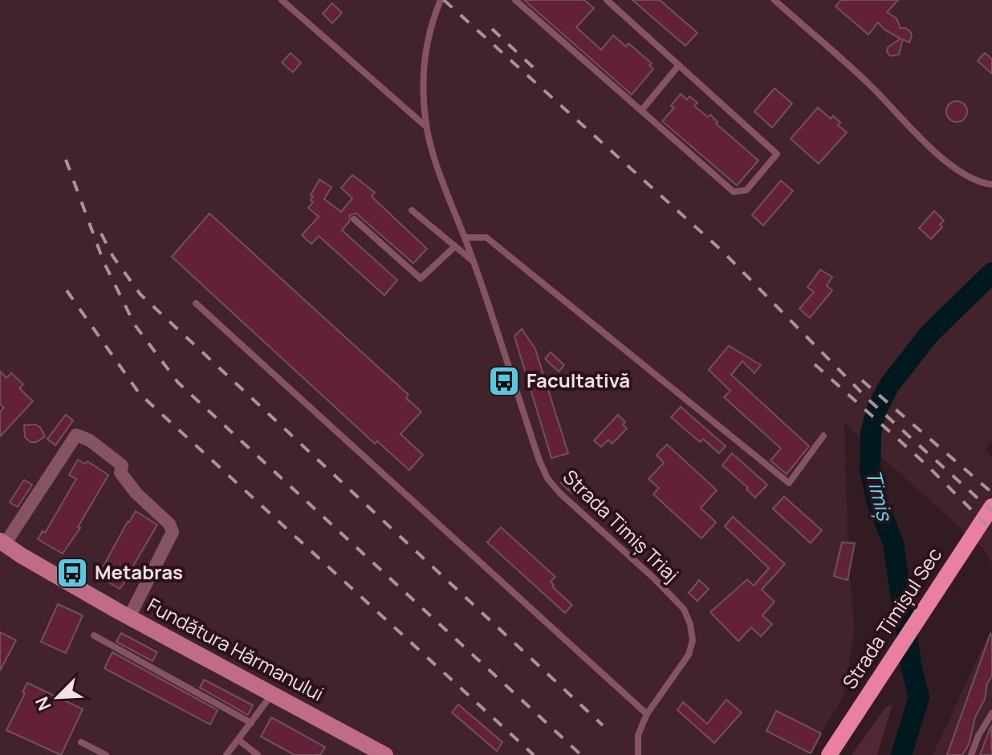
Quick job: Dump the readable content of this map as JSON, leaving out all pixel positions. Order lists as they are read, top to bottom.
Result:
{
  "streets": {
    "main road": ["Strada Timișul Sec", "Fundătura Hărmanului"],
    "lane": ["Strada Timiș Triaj"]
  },
  "water": ["Timiș"],
  "places": {
    "bus stop": ["Facultativă", "Metabras"]
  },
  "north": "bottom left"
}
